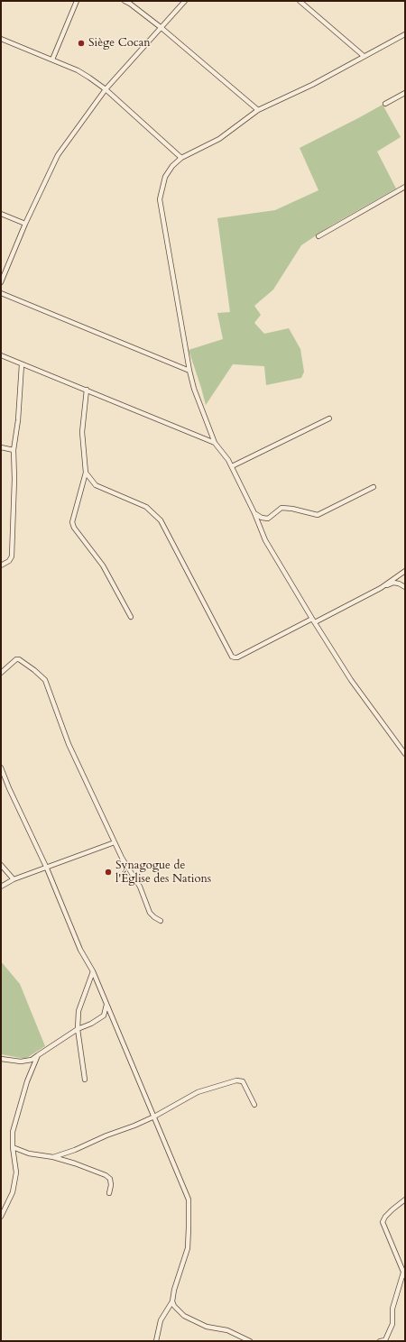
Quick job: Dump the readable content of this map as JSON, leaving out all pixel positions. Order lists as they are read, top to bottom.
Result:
{
  "places": ["Siège Cocan", "Synagogue de l'Église des Nations"]
}
